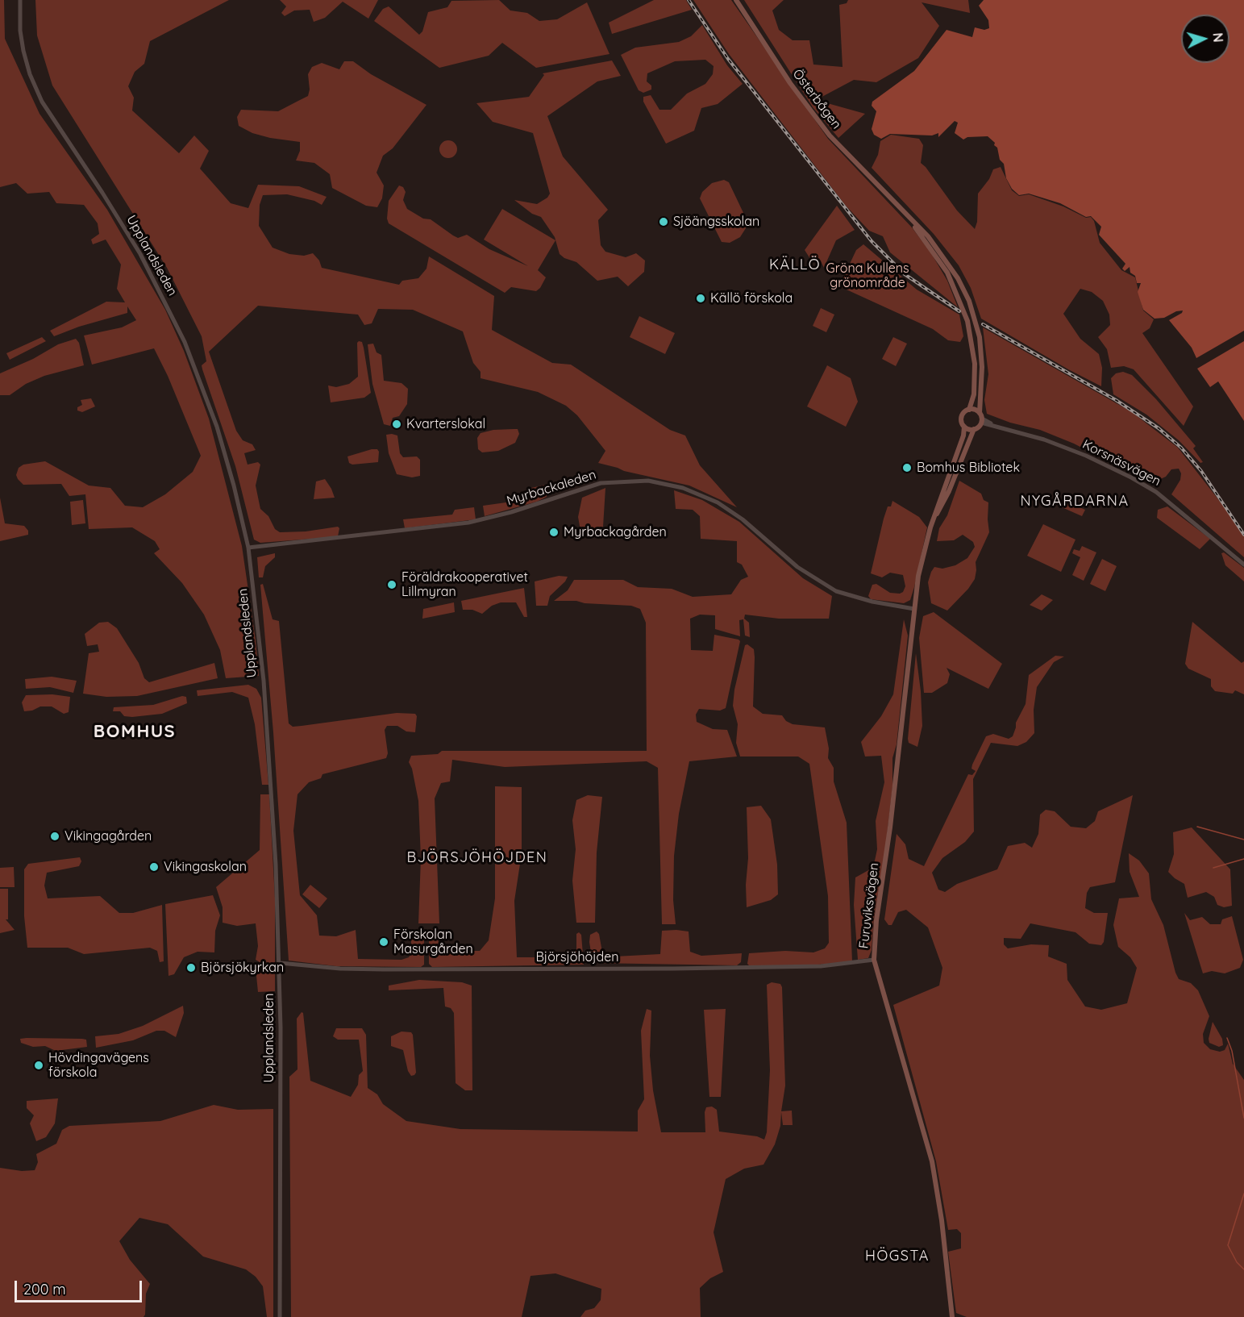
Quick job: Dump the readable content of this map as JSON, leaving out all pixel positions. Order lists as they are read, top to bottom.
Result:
{
  "streets": {
    "main road": ["Österbågen", "Furuviksvägen"],
    "street": [
      "Upplandsleden",
      "Korsnäsvägen",
      "Myrbackaleden",
      "Björsjöhöjden"
    ]
  },
  "crossings": [
    ["Österbågen", "Korsnäsvägen"],
    ["Österbågen", "Furuviksvägen"],
    ["Upplandsleden", "Myrbackaleden"],
    ["Upplandsleden", "Björsjöhöjden"],
    ["Korsnäsvägen", "Furuviksvägen"],
    ["Myrbackaleden", "Furuviksvägen"],
    ["Furuviksvägen", "Björsjöhöjden"]
  ],
  "districts": [
    "KÄLLÖ",
    "NYGÅRDARNA",
    "BOMHUS",
    "BJÖRSJÖHÖJDEN",
    "HÖGSTA"
  ],
  "parks": ["Gröna Kullens grönområde"],
  "places": [
    "Sjöängsskolan",
    "Källö förskola",
    "Kvarterslokal",
    "Bomhus Bibliotek",
    "Myrbackagården",
    "Föräldrakooperativet Lillmyran",
    "Vikingagården",
    "Vikingaskolan",
    "Förskolan Masurgården",
    "Björsjökyrkan",
    "Hövdingavägens förskola"
  ],
  "scale_bar": "200 m",
  "north": "right"
}
